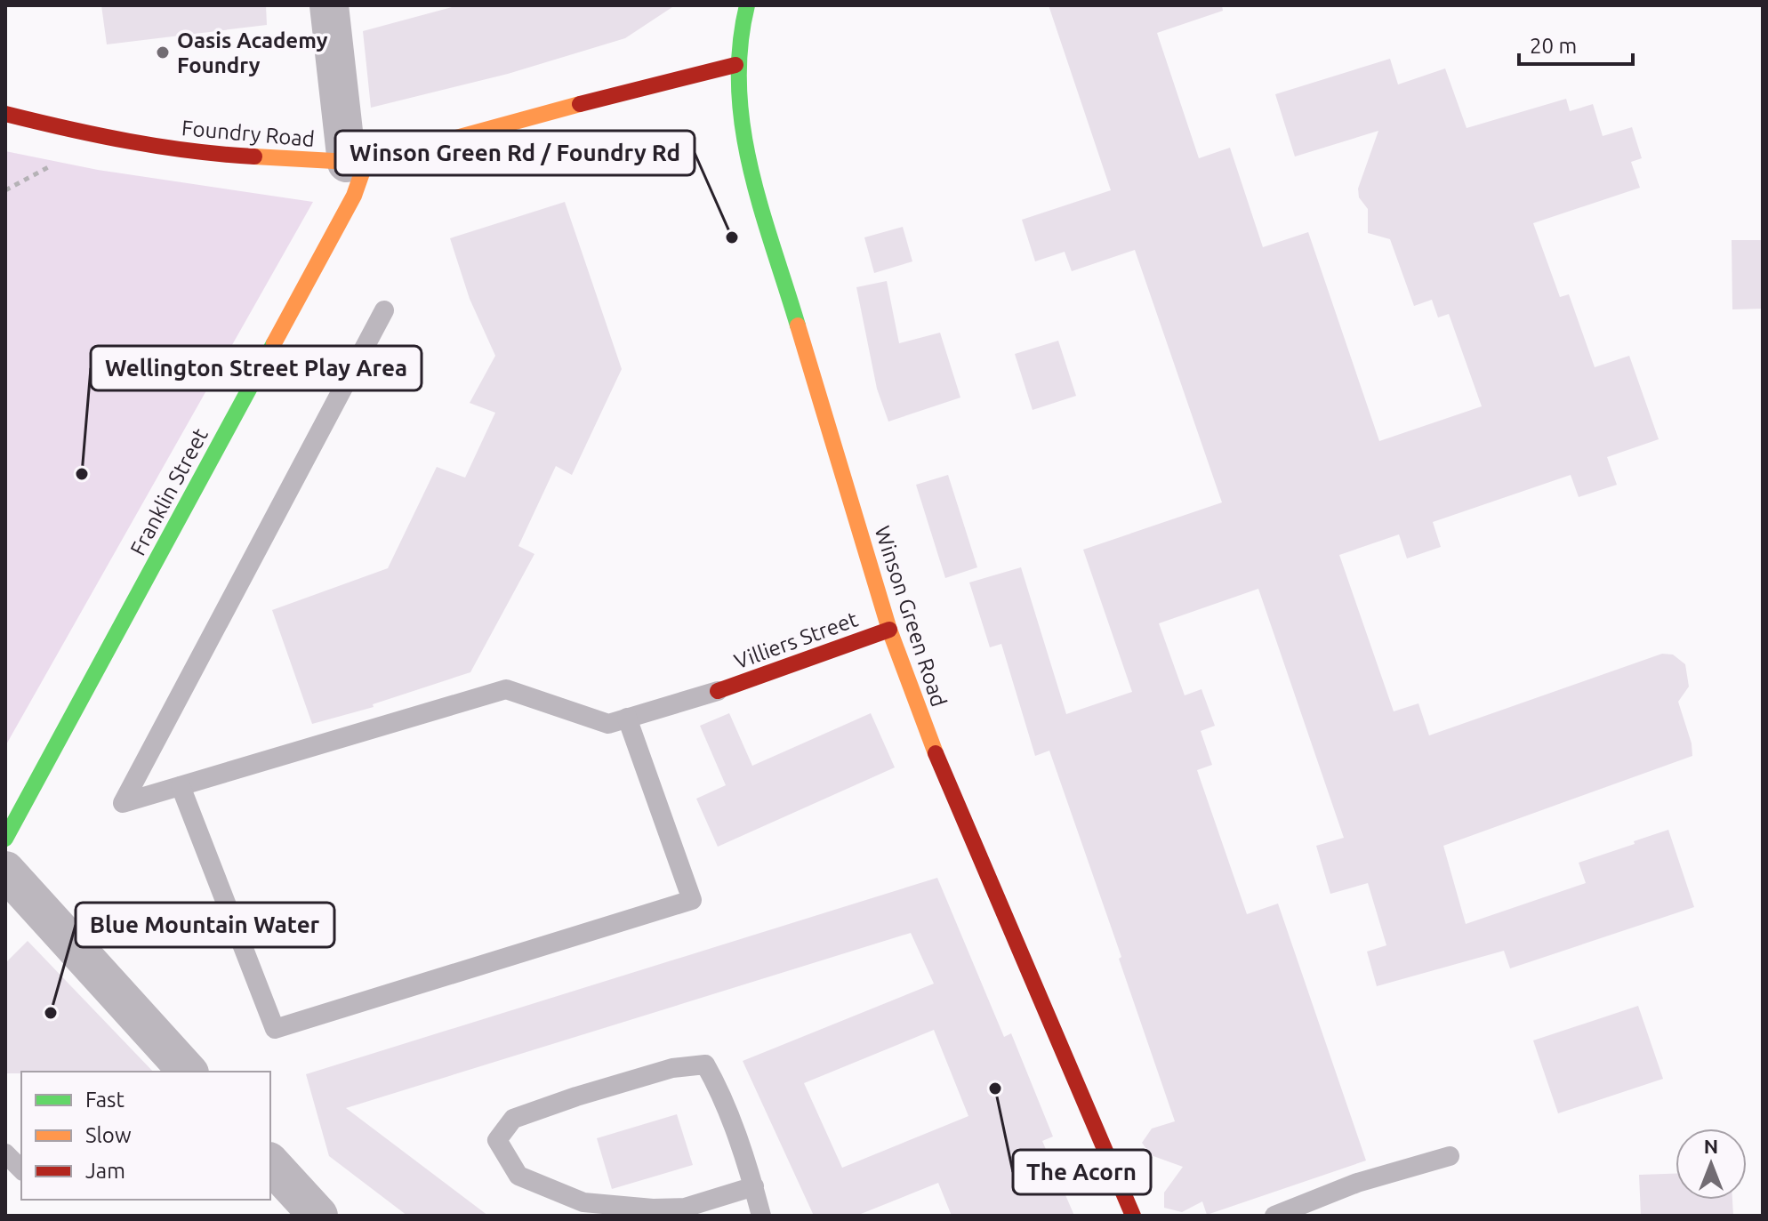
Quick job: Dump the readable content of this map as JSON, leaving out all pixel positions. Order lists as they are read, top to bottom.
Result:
{
  "streets": {
    "street": [
      "Foundry Road",
      "Franklin Street",
      "Winson Green Road",
      "Villiers Street"
    ]
  },
  "crossings": [
    ["Foundry Road", "Franklin Street"],
    ["Foundry Road", "Winson Green Road"],
    ["Winson Green Road", "Villiers Street"]
  ],
  "places": [
    "Oasis Academy Foundry",
    "Winson Green Rd / Foundry Rd",
    "Wellington Street Play Area",
    "Blue Mountain Water",
    "The Acorn"
  ],
  "legend": ["Fast", "Slow", "Jam"],
  "scale_bar": "20 m",
  "north": "top"
}
